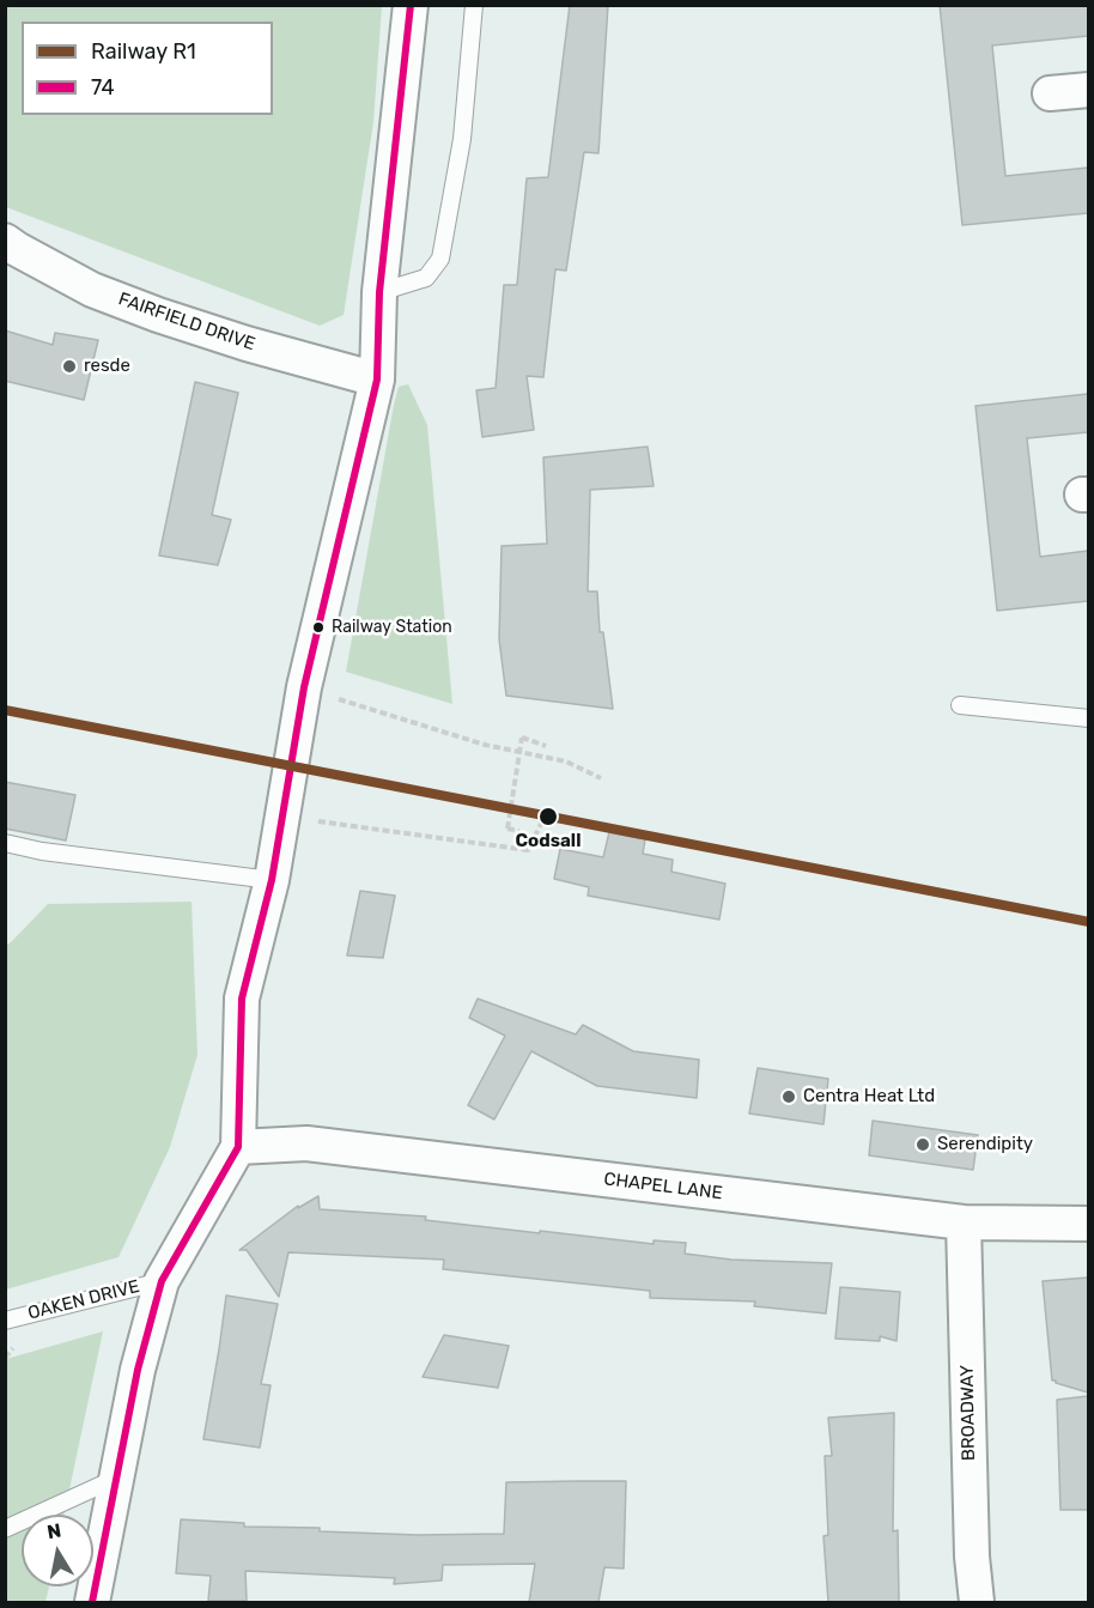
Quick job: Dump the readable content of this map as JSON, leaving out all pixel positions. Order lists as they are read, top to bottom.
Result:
{
  "streets": {
    "street": ["FAIRFIELD DRIVE", "CHAPEL LANE", "BROADWAY"],
    "lane": ["OAKEN DRIVE"]
  },
  "crossings": [
    ["CHAPEL LANE", "BROADWAY"]
  ],
  "places": [
    "resde",
    "Railway Station",
    "Codsall",
    "Centra Heat Ltd",
    "Serendipity"
  ],
  "lines": ["transit line 74", "rail line R1"],
  "legend": ["Railway R1", "74"],
  "north": "top"
}
